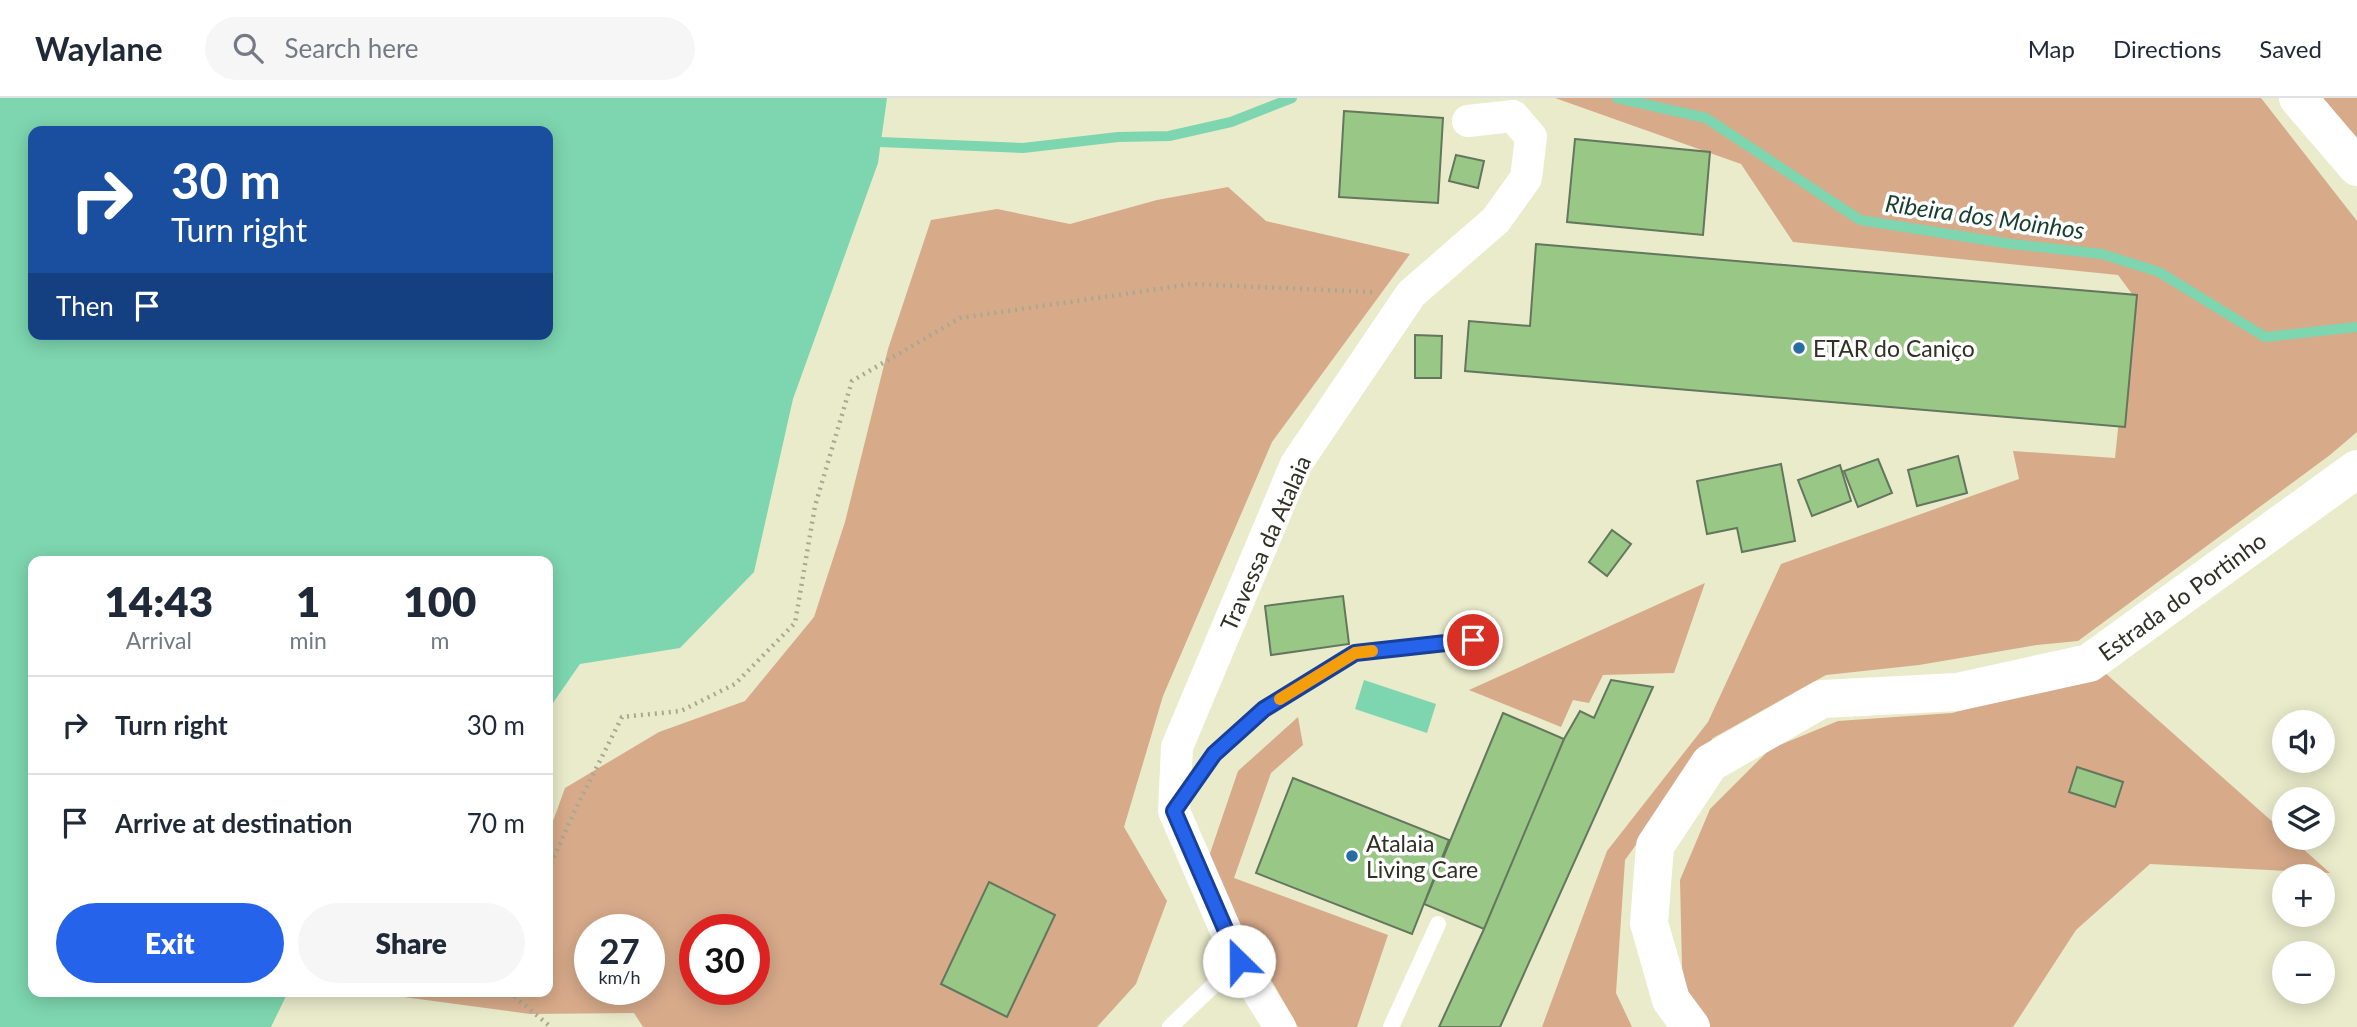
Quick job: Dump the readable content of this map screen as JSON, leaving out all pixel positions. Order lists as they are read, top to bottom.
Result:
{
  "streets": {
    "street": ["Travessa da Atalaia", "Estrada do Portinho"]
  },
  "water": ["Ribeira dos Moinhos"],
  "places": ["ETAR do Caniço", "Atalaia Living Care"],
  "page": {
    "header": "Waylane",
    "search": "Search here",
    "nav": ["Map", "Directions", "Saved"],
    "turn": ["30 m", "Turn right"],
    "then": "Then",
    "eta": [
      "14:43",
      "Arrival",
      "1",
      "min",
      "100",
      "m"
    ],
    "list": [
      {
        "name": "Turn right",
        "value": "30 m"
      },
      {
        "name": "Arrive at destination",
        "value": "70 m"
      }
    ],
    "map_buttons": ["+", "−"],
    "buttons": ["Exit", "Share"],
    "speed": "27 km/h",
    "limit": "30"
  }
}
